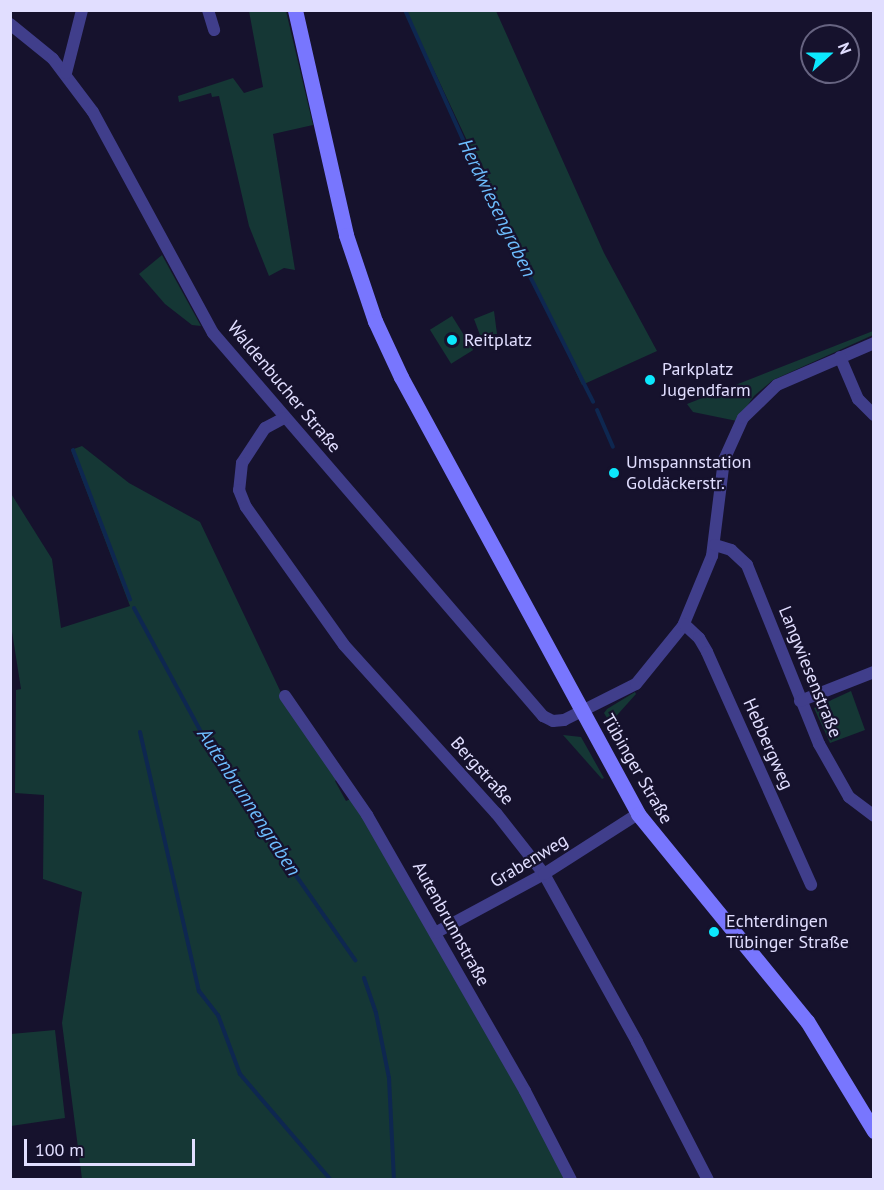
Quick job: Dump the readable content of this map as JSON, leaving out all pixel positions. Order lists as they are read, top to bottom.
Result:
{
  "streets": {
    "main road": ["Tübinger Straße"],
    "street": [
      "Waldenbucher Straße",
      "Langwiesenstraße",
      "Hebbergweg",
      "Bergstraße",
      "Grabenweg",
      "Autenbrunnstraße"
    ]
  },
  "crossings": [
    ["Waldenbucher Straße", "Langwiesenstraße"],
    ["Waldenbucher Straße", "Hebbergweg"],
    ["Waldenbucher Straße", "Tübinger Straße"],
    ["Waldenbucher Straße", "Bergstraße"],
    ["Tübinger Straße", "Grabenweg"],
    ["Bergstraße", "Grabenweg"],
    ["Grabenweg", "Autenbrunnstraße"]
  ],
  "water": ["Herdwiesengraben", "Autenbrunnengraben"],
  "places": [
    "Reitplatz",
    "Parkplatz Jugendfarm",
    "Umspannstation Goldäckerstr.",
    "Echterdingen Tübinger Straße"
  ],
  "scale_bar": "100 m",
  "north": "right"
}
